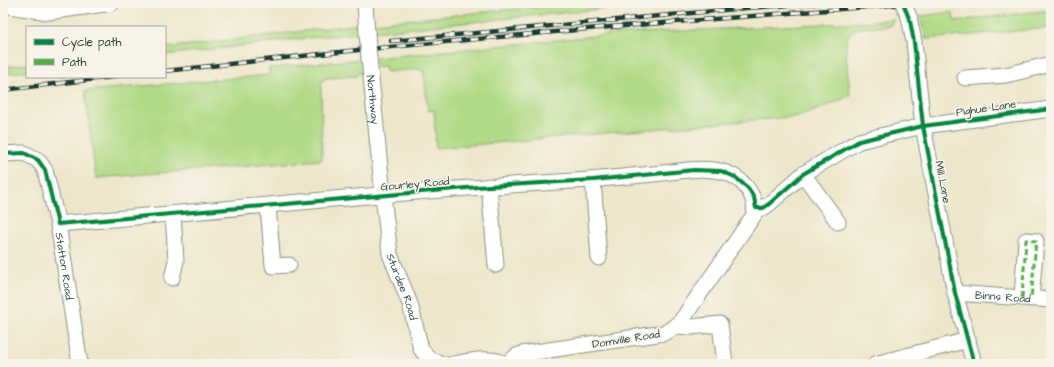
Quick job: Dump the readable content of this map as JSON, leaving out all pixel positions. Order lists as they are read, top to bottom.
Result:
{
  "streets": {
    "street": [
      "Northway",
      "Pighue Lane",
      "Mill Lane",
      "Gourley Road",
      "Statton Road",
      "Sturdee Road",
      "Binns Road",
      "Domville Road"
    ]
  },
  "crossings": [
    ["Northway", "Gourley Road"],
    ["Northway", "Sturdee Road"],
    ["Pighue Lane", "Mill Lane"],
    ["Pighue Lane", "Gourley Road"],
    ["Pighue Lane", "Domville Road"],
    ["Mill Lane", "Binns Road"],
    ["Gourley Road", "Statton Road"],
    ["Gourley Road", "Sturdee Road"],
    ["Gourley Road", "Domville Road"]
  ],
  "legend": ["Cycle path", "Path"]
}
